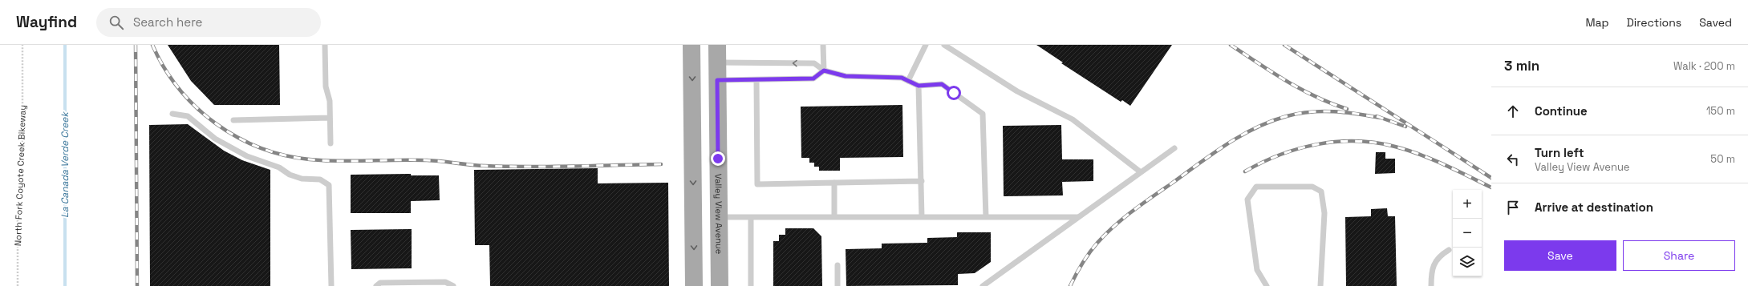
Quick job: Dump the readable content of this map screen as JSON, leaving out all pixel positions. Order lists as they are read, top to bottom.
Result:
{
  "streets": {
    "main road": ["Valley View Avenue"],
    "path": ["North Fork Coyote Creek Bikeway"]
  },
  "water": ["La Canada Verde Creek"],
  "page": {
    "header": "Wayfind",
    "search": "Search here",
    "nav": ["Map", "Directions", "Saved"],
    "heading": ["3 min", "Walk · 200 m"],
    "list": [
      ["Continue", "150 m"],
      ["Turn left", "Valley View Avenue", "50 m"],
      "Arrive at destination"
    ],
    "map_buttons": ["+", "−"],
    "buttons": ["Save", "Share"]
  }
}
